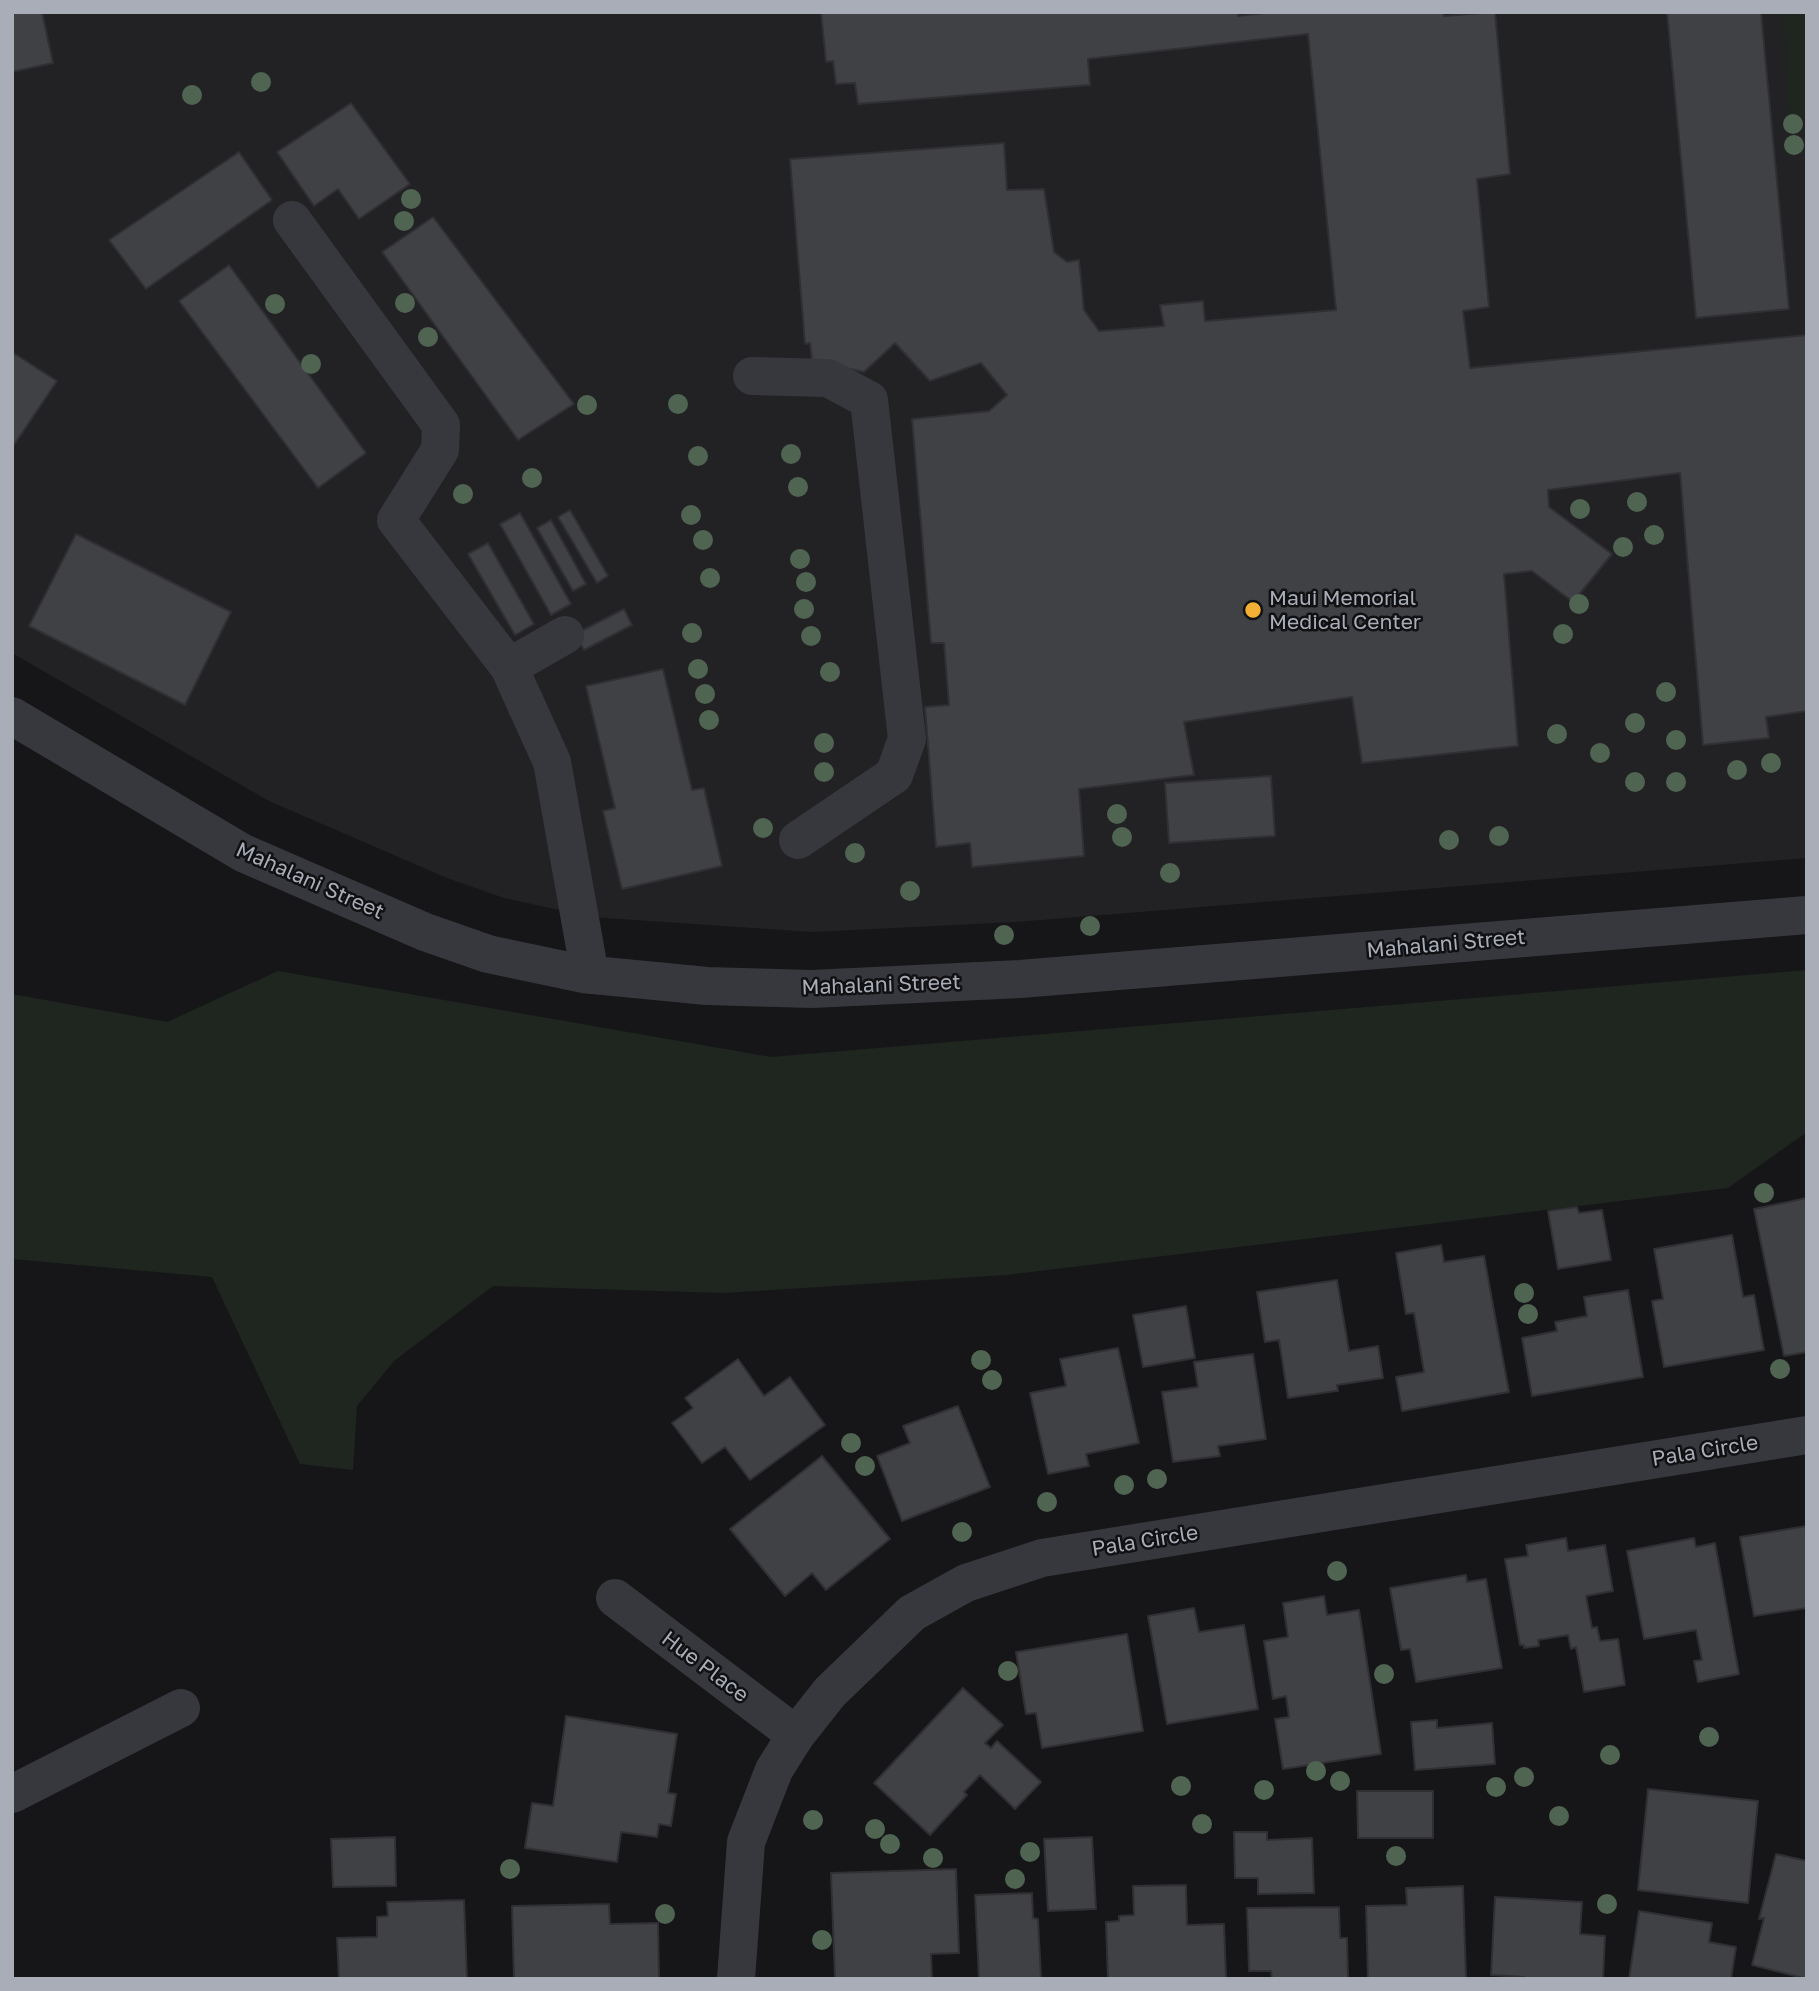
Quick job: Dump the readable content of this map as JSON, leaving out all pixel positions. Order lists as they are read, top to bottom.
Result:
{
  "streets": {
    "street": ["Mahalani Street", "Pala Circle", "Hue Place"]
  },
  "crossings": [
    ["Pala Circle", "Hue Place"]
  ],
  "places": ["Maui Memorial Medical Center"]
}
